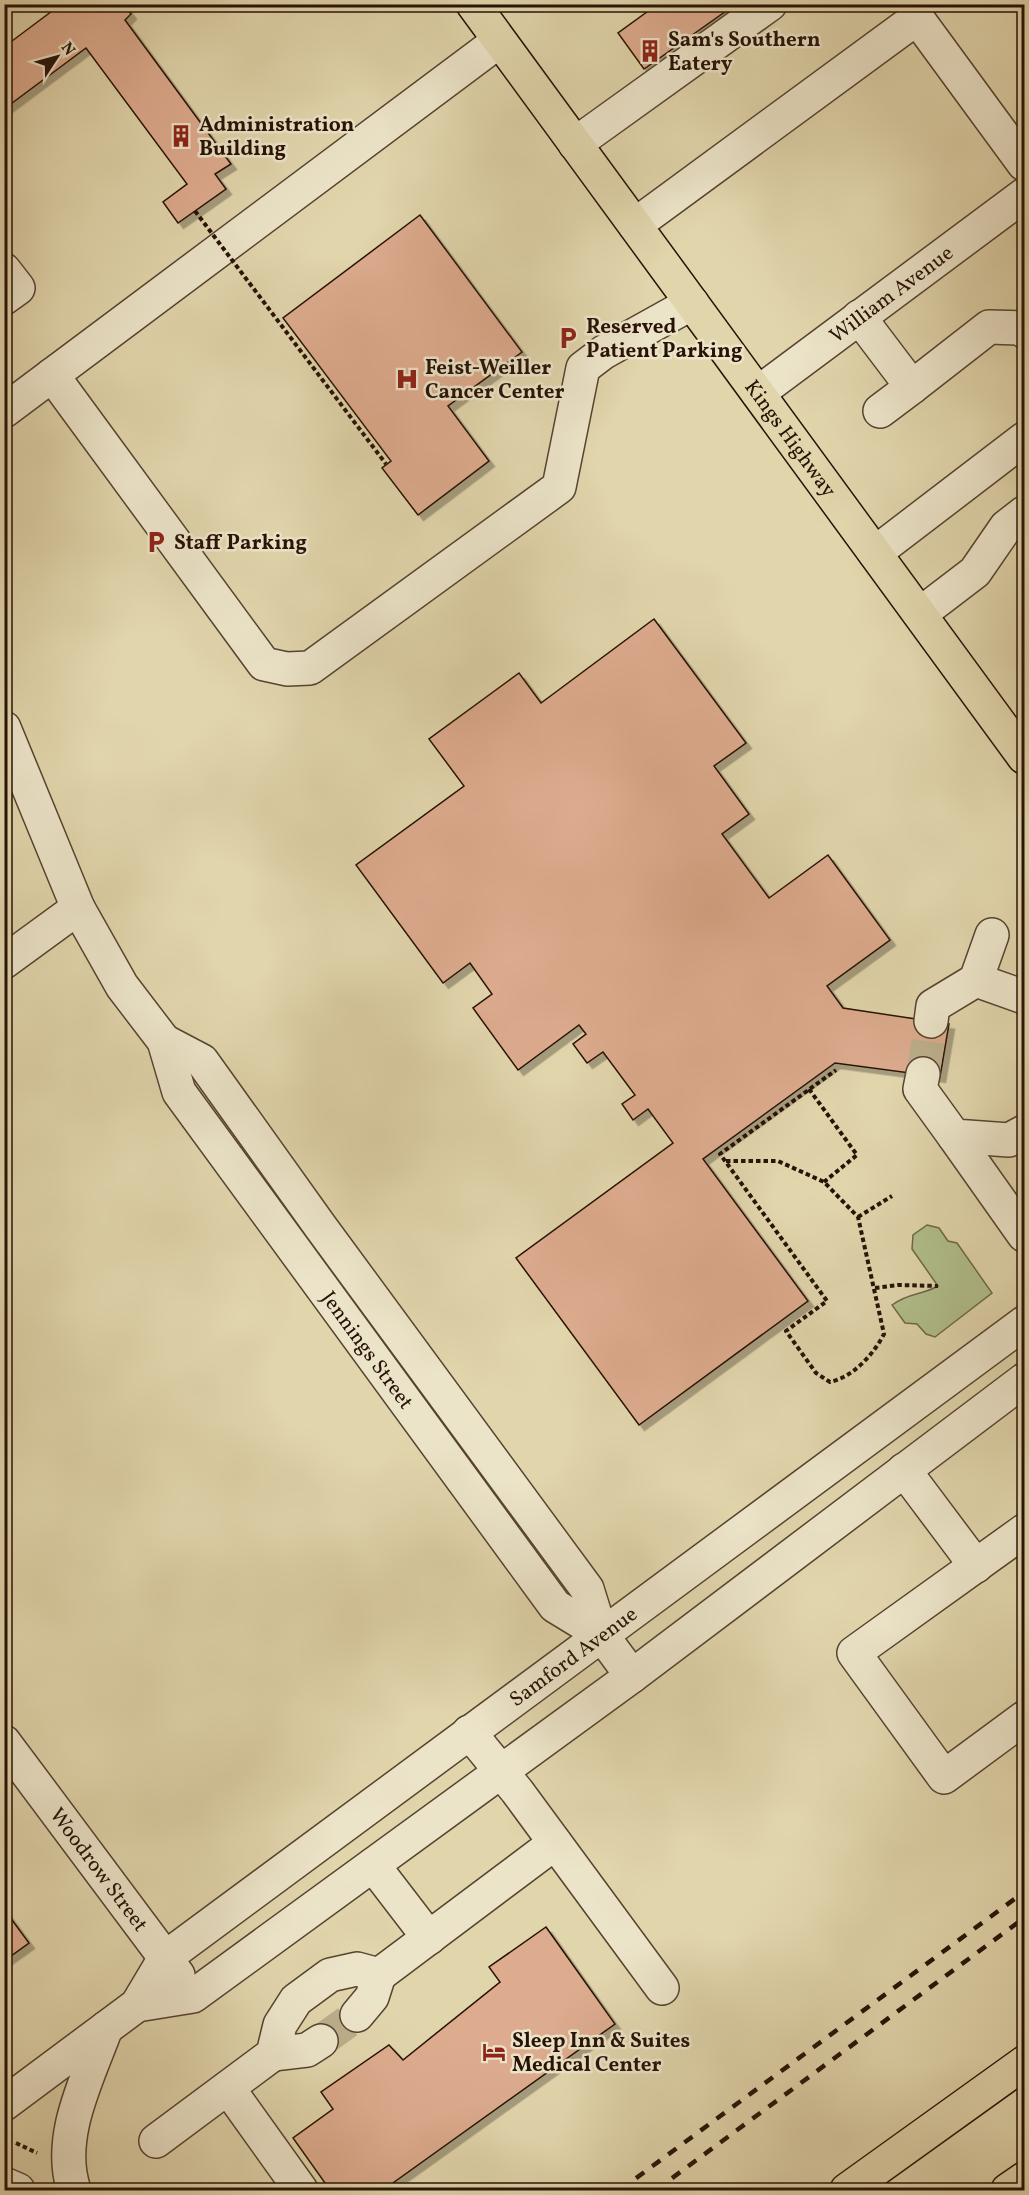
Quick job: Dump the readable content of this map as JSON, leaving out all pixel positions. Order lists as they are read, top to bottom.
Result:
{
  "streets": {
    "main road": ["Kings Highway"],
    "street": [
      "William Avenue",
      "Jennings Street",
      "Samford Avenue",
      "Woodrow Street"
    ]
  },
  "crossings": [
    ["William Avenue", "Kings Highway"],
    ["Jennings Street", "Samford Avenue"],
    ["Samford Avenue", "Woodrow Street"]
  ],
  "places": {
    "building": ["Sam's Southern Eatery", "Administration Building"],
    "parking": ["Reserved Patient Parking", "Staff Parking"],
    "hospital": ["Feist-Weiller Cancer Center"],
    "hotel": ["Sleep Inn & Suites Medical Center"]
  },
  "north": "top right"
}
